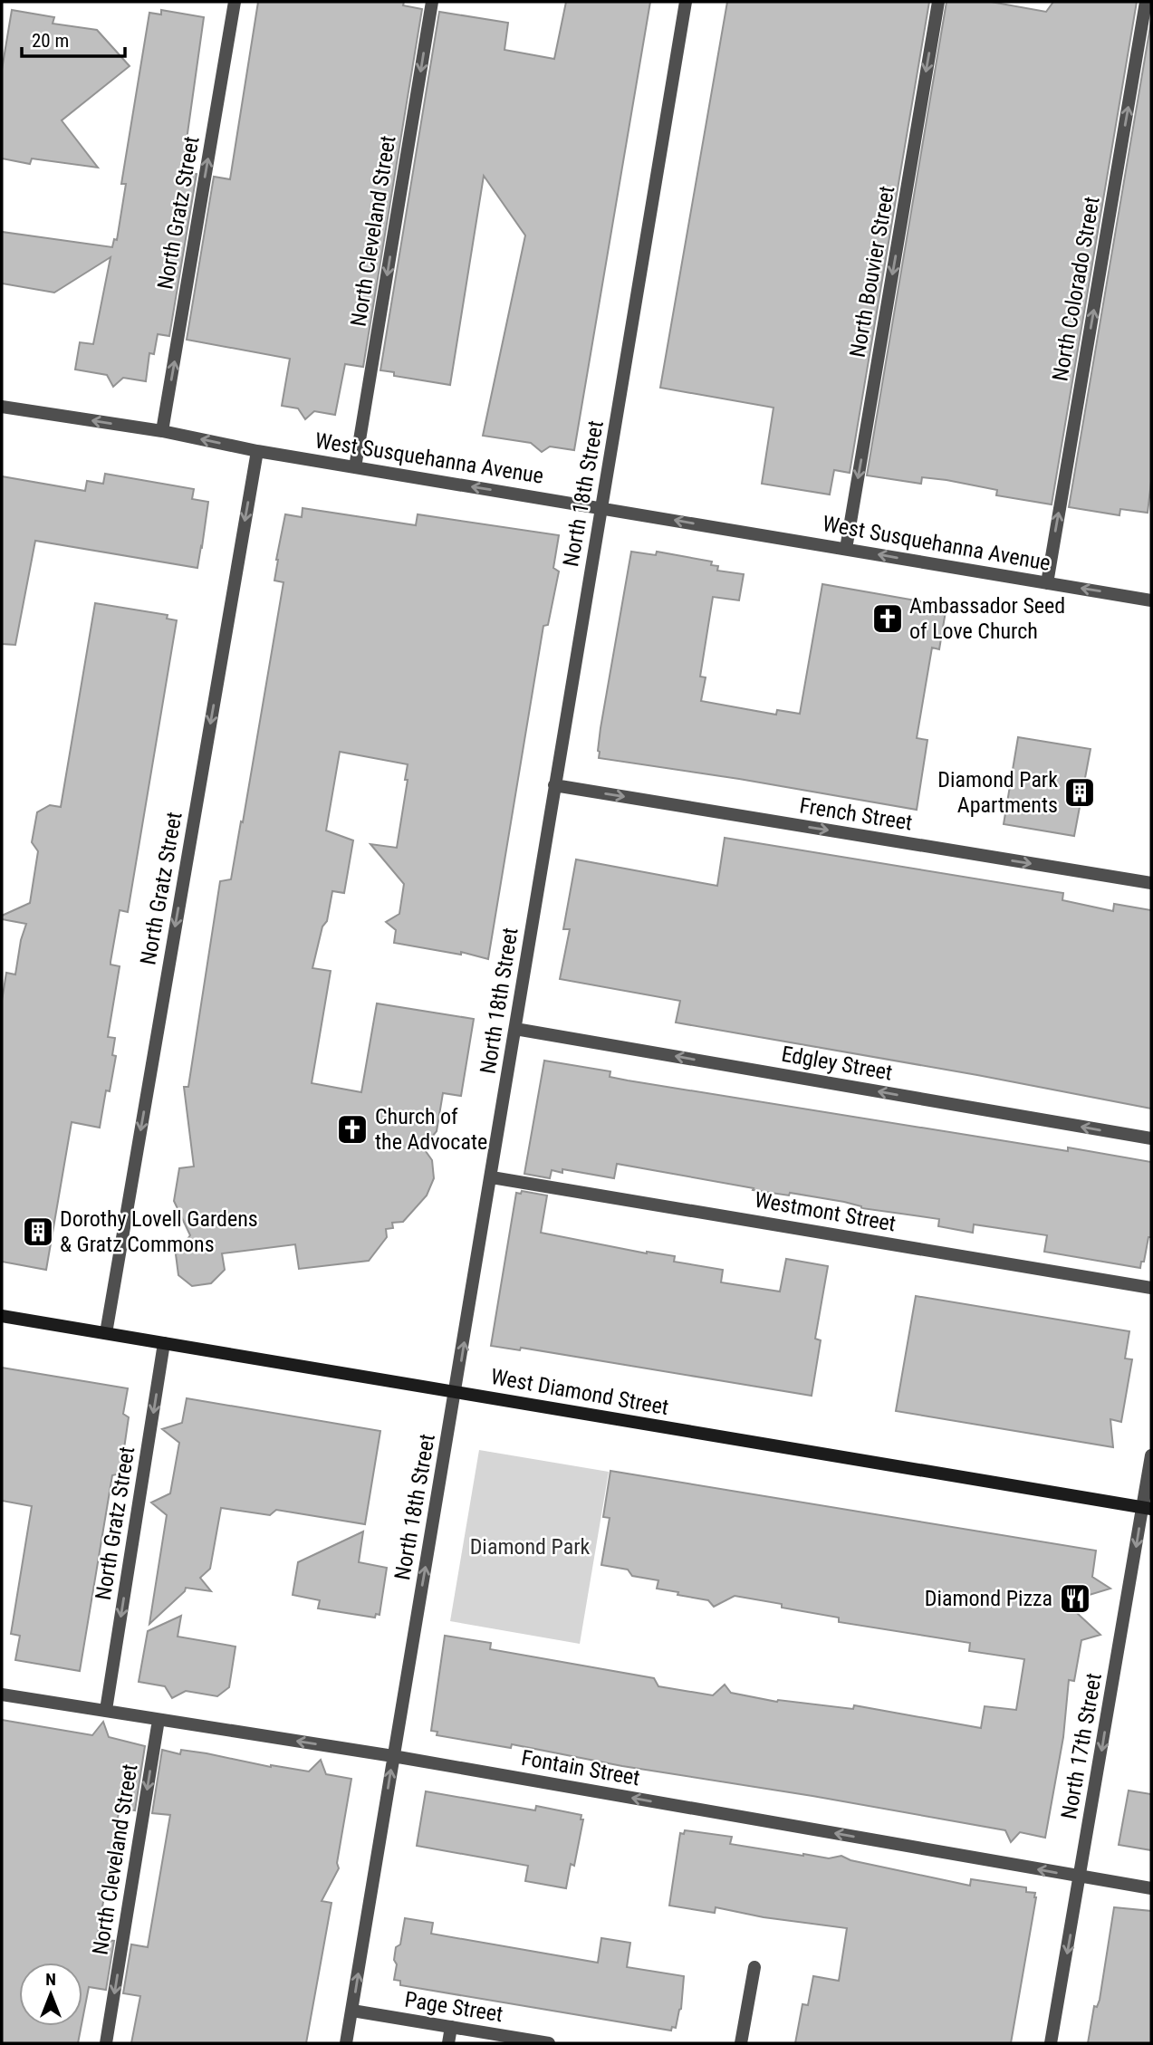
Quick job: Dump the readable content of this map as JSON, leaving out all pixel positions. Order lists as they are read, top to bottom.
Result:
{
  "streets": {
    "main road": ["West Diamond Street"],
    "street": [
      "North Gratz Street",
      "North Cleveland Street",
      "North Bouvier Street",
      "North Colorado Street",
      "West Susquehanna Avenue",
      "North 18th Street",
      "French Street",
      "Edgley Street",
      "Westmont Street",
      "North 17th Street",
      "Fontain Street",
      "Page Street"
    ]
  },
  "crossings": [
    ["North Gratz Street", "West Susquehanna Avenue"],
    ["North Gratz Street", "West Diamond Street"],
    ["North Gratz Street", "Fontain Street"],
    ["North Cleveland Street", "West Susquehanna Avenue"],
    ["North Cleveland Street", "Fontain Street"],
    ["North Bouvier Street", "West Susquehanna Avenue"],
    ["North Colorado Street", "West Susquehanna Avenue"],
    ["West Susquehanna Avenue", "North 18th Street"],
    ["North 18th Street", "French Street"],
    ["North 18th Street", "Edgley Street"],
    ["North 18th Street", "Westmont Street"],
    ["North 18th Street", "West Diamond Street"],
    ["North 18th Street", "Fontain Street"],
    ["North 18th Street", "Page Street"],
    ["West Diamond Street", "North 17th Street"],
    ["North 17th Street", "Fontain Street"]
  ],
  "one_way": [
    "North Cleveland Street",
    "North Bouvier Street",
    "North Colorado Street",
    "West Susquehanna Avenue",
    "North 18th Street",
    "French Street",
    "Edgley Street",
    "North 17th Street",
    "Fontain Street"
  ],
  "parks": ["Diamond Park"],
  "places": {
    "church": ["Ambassador Seed of Love Church", "Church of the Advocate"],
    "building": ["Diamond Park Apartments", "Dorothy Lovell Gardens & Gratz Commons"],
    "restaurant": ["Diamond Pizza"]
  },
  "scale_bar": "20 m",
  "north": "top"
}
